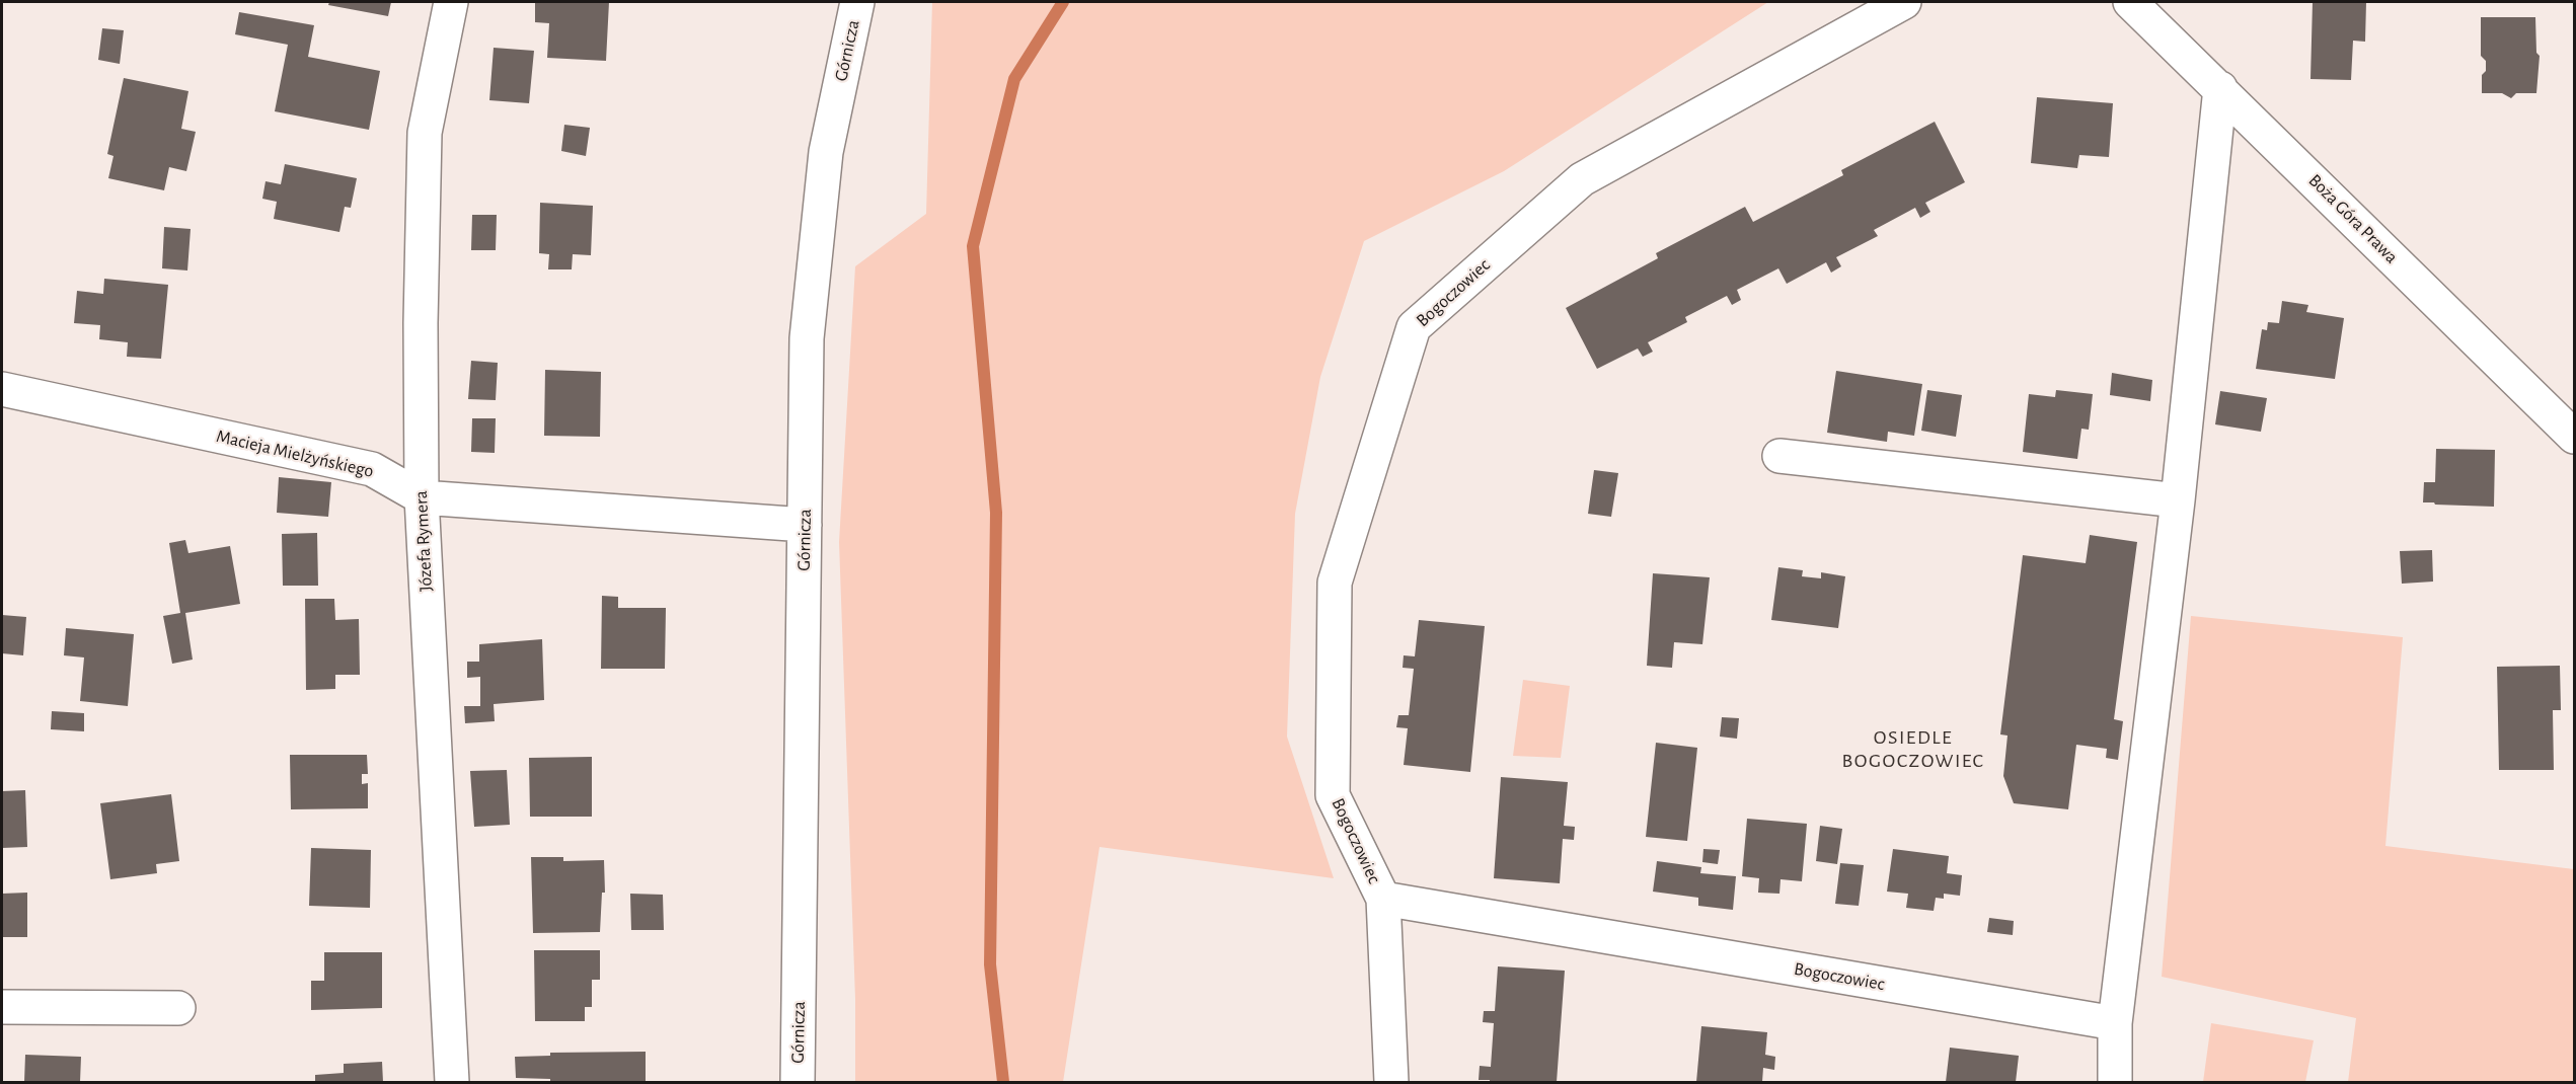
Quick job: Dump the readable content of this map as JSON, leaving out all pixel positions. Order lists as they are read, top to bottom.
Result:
{
  "streets": {
    "street": [
      "Górnicza",
      "Boża Góra Prawa",
      "Bogoczowiec",
      "Macieja Mielżyńskiego",
      "Józefa Rymera"
    ]
  },
  "crossings": [
    ["Górnicza", "Macieja Mielżyńskiego"],
    ["Macieja Mielżyńskiego", "Józefa Rymera"]
  ],
  "districts": ["OSIEDLE BOGOCZOWIEC"]
}
